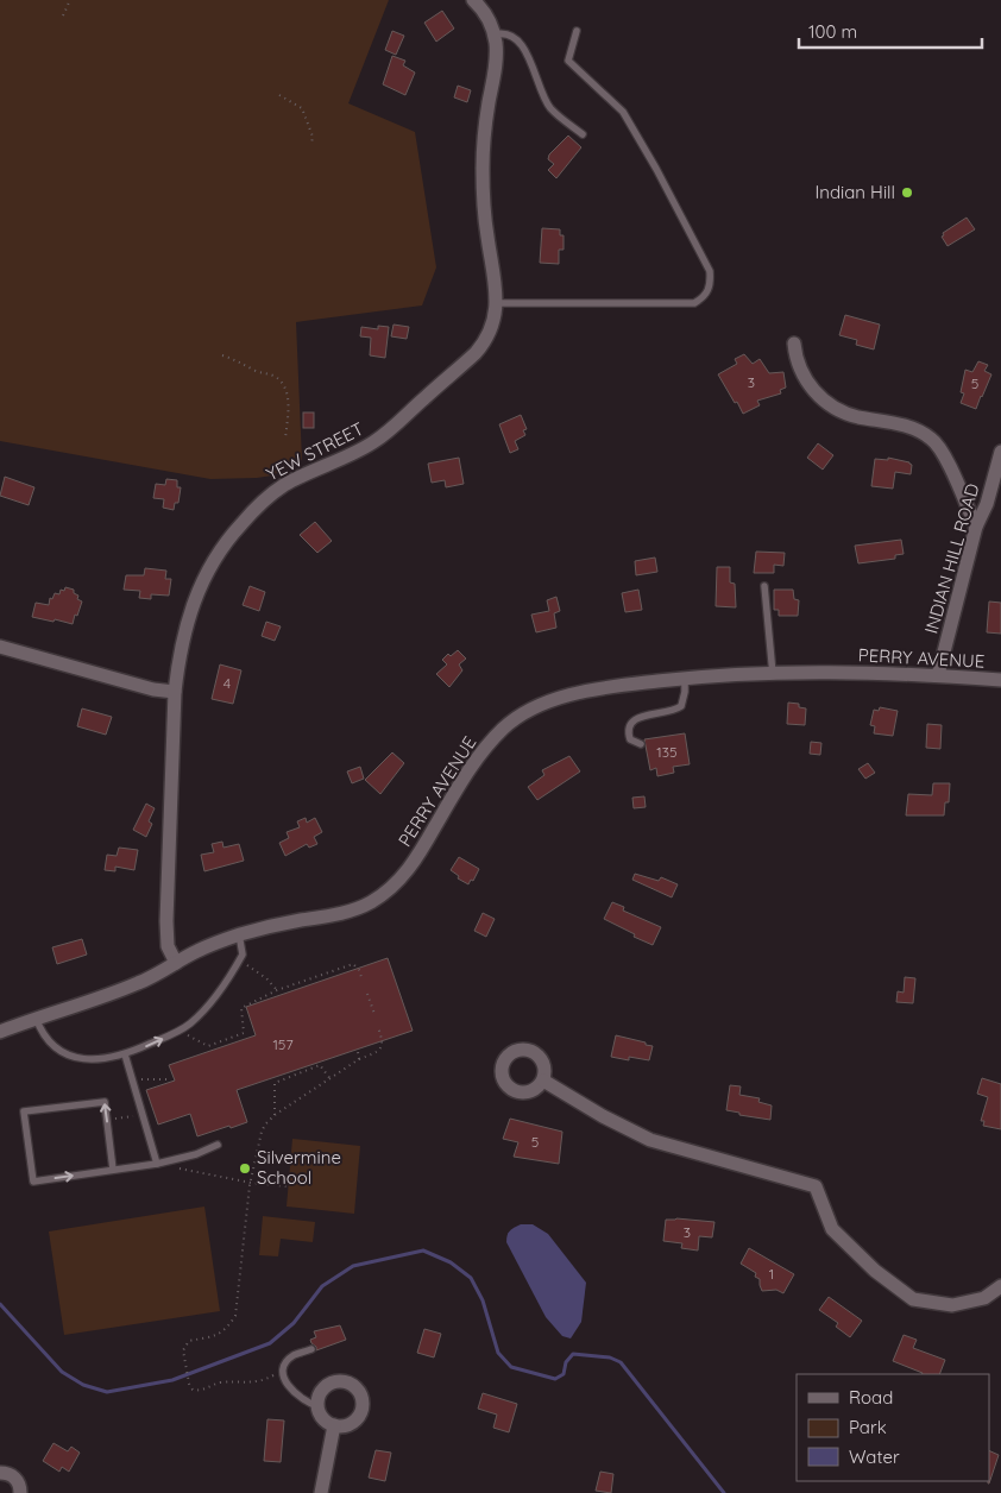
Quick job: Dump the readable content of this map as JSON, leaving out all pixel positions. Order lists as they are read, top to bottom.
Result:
{
  "streets": {
    "street": ["YEW STREET", "INDIAN HILL ROAD", "PERRY AVENUE"]
  },
  "crossings": [
    ["YEW STREET", "PERRY AVENUE"],
    ["INDIAN HILL ROAD", "PERRY AVENUE"]
  ],
  "places": ["Indian Hill", "Silvermine School"],
  "house_numbers": [
    "3",
    "5",
    "4",
    "135",
    "157",
    "5",
    "3",
    "1"
  ],
  "legend": ["Road", "Park", "Water"],
  "scale_bar": "100 m"
}
